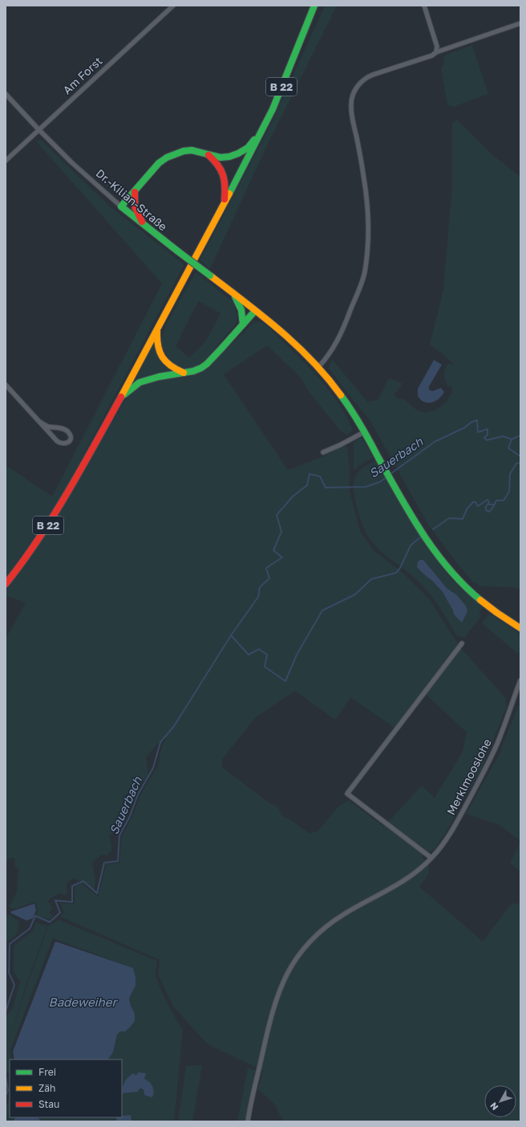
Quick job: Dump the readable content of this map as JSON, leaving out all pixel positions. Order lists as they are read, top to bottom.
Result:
{
  "streets": {
    "main road": ["B 22", "Dr.-Kilian-Straße"],
    "street": ["Am Forst", "Merklmooslohe"]
  },
  "crossings": [
    ["Am Forst", "Dr.-Kilian-Straße"]
  ],
  "water": ["Sauerbach", "Badeweiher"],
  "legend": ["Frei", "Zäh", "Stau"],
  "north": "bottom left"
}
